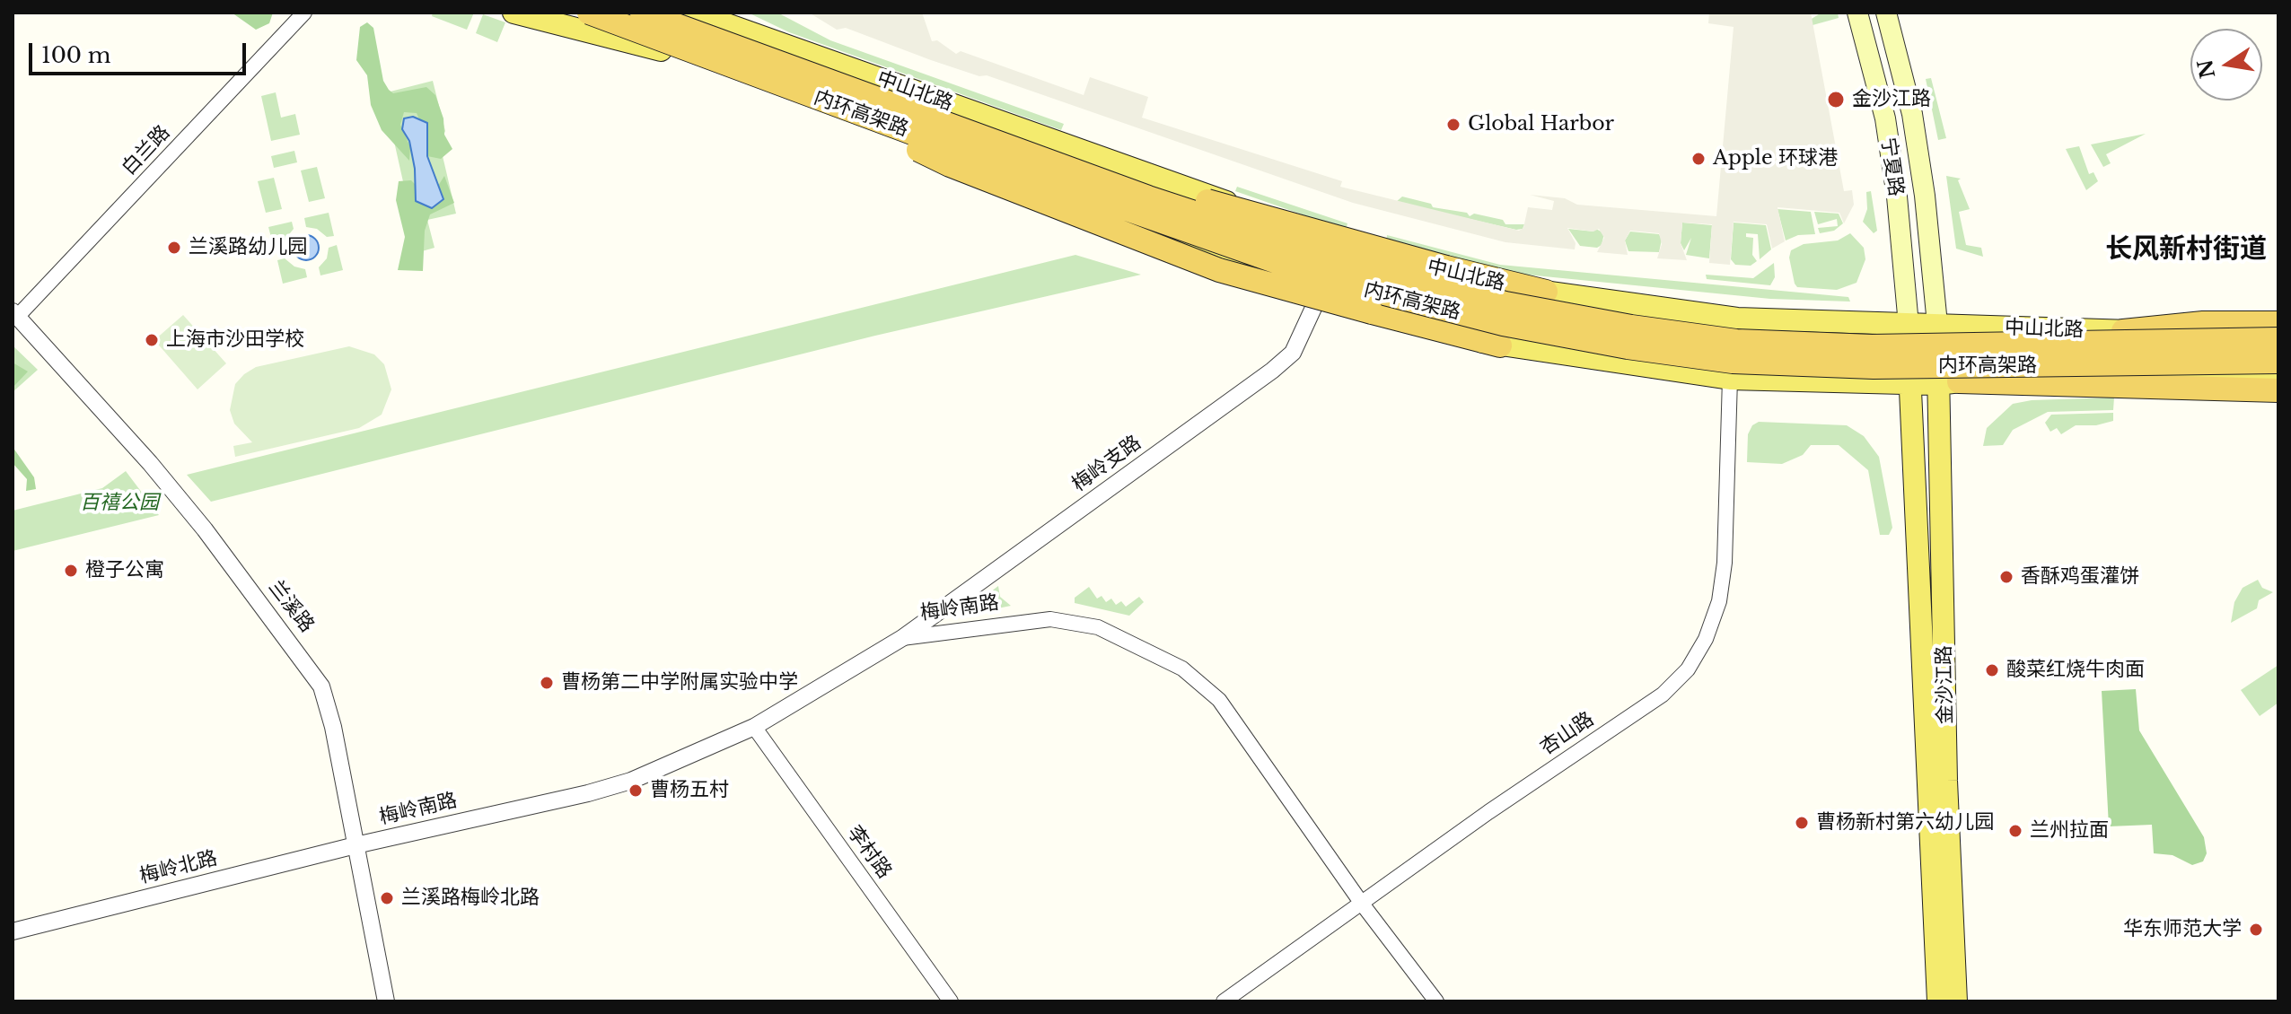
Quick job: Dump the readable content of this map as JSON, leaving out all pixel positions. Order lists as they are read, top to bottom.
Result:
{
  "streets": {
    "highway": ["内环高架路"],
    "main road": ["中山北路", "宁夏路", "金沙江路"],
    "street": [
      "白兰路",
      "梅岭支路",
      "兰溪路",
      "梅岭南路",
      "杏山路",
      "李村路",
      "梅岭北路"
    ]
  },
  "crossings": [
    ["中山北路", "宁夏路"],
    ["中山北路", "金沙江路"],
    ["白兰路", "兰溪路"],
    ["宁夏路", "金沙江路"],
    ["梅岭支路", "梅岭南路"],
    ["兰溪路", "梅岭南路"],
    ["兰溪路", "梅岭北路"],
    ["梅岭南路", "杏山路"],
    ["梅岭南路", "李村路"],
    ["梅岭南路", "梅岭北路"]
  ],
  "districts": ["长风新村街道"],
  "parks": ["百禧公园"],
  "places": [
    "金沙江路",
    "Global Harbor",
    "Apple 环球港",
    "兰溪路幼儿园",
    "上海市沙田学校",
    "橙子公寓",
    "香酥鸡蛋灌饼",
    "酸菜红烧牛肉面",
    "曹杨第二中学附属实验中学",
    "曹杨五村",
    "曹杨新村第六幼儿园",
    "兰州拉面",
    "兰溪路梅岭北路",
    "华东师范大学"
  ],
  "scale_bar": "100 m",
  "north": "left"
}
